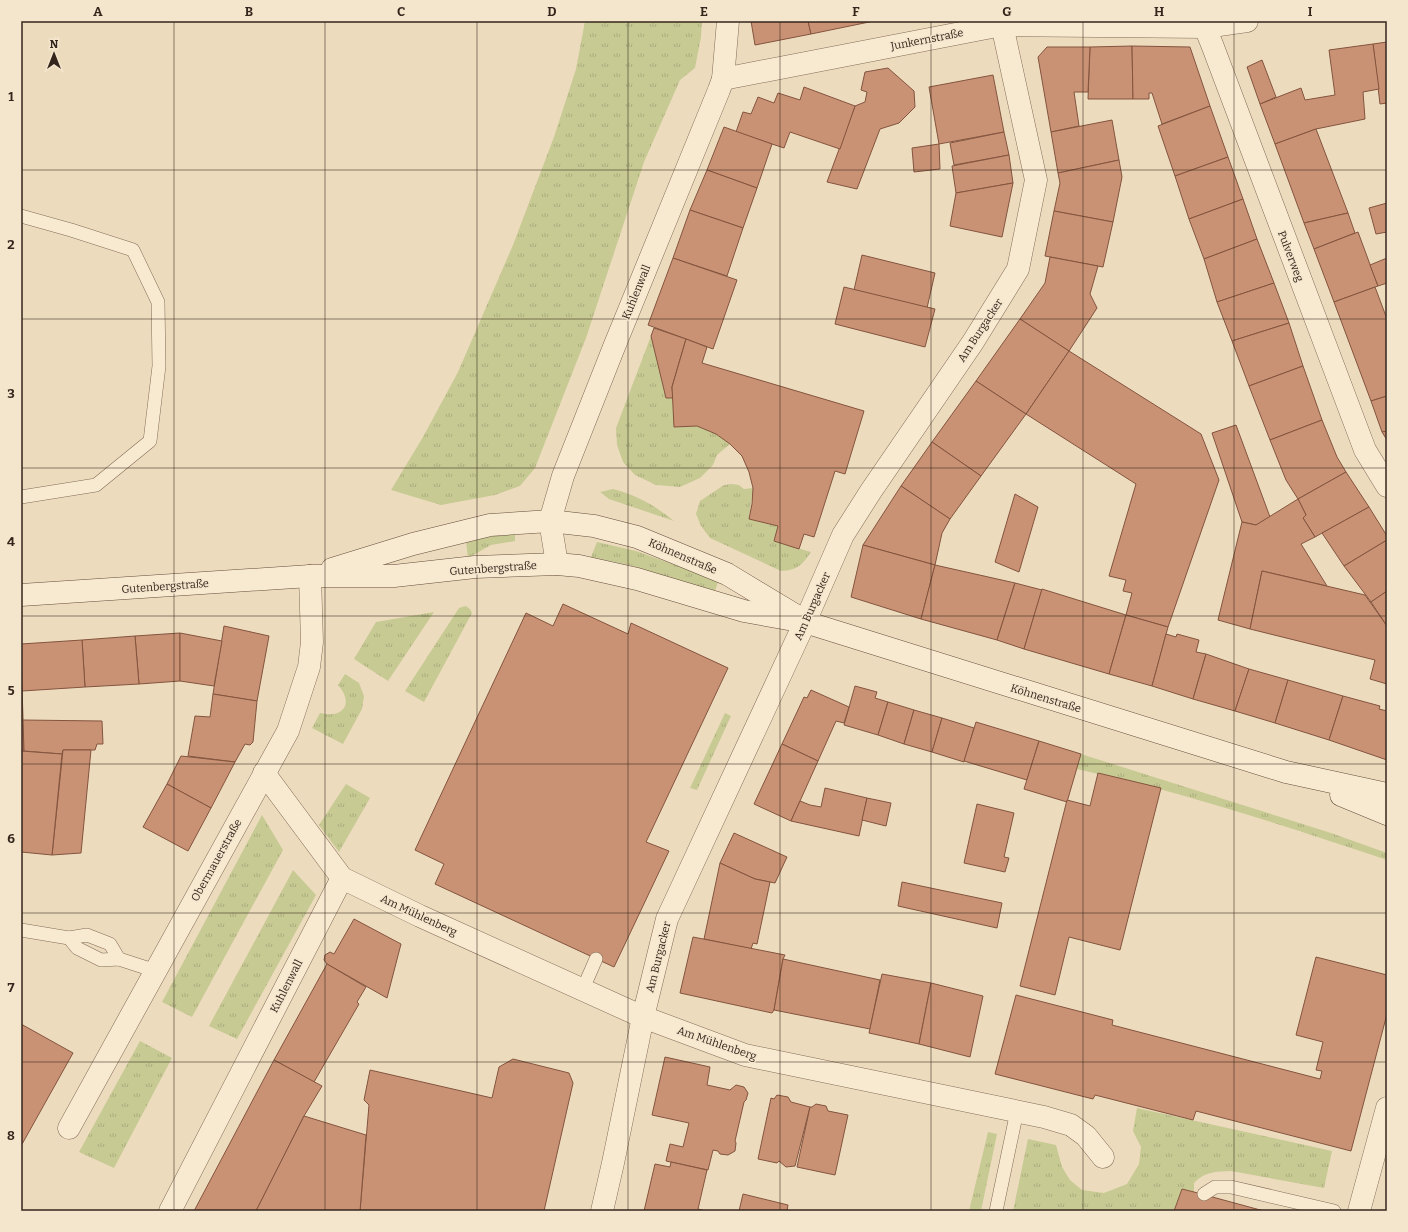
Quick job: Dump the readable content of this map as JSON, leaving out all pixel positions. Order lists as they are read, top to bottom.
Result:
{
  "streets": {
    "street": [
      "Junkernstraße",
      "Pulverweg",
      "Kuhlenwall",
      "Am Burgacker",
      "Köhnenstraße",
      "Gutenbergstraße",
      "Obermauerstraße",
      "Am Mühlenberg"
    ]
  },
  "crossings": [
    ["Junkernstraße", "Pulverweg"],
    ["Junkernstraße", "Kuhlenwall"],
    ["Junkernstraße", "Am Burgacker"],
    ["Kuhlenwall", "Köhnenstraße"],
    ["Kuhlenwall", "Gutenbergstraße"],
    ["Kuhlenwall", "Am Mühlenberg"],
    ["Am Burgacker", "Köhnenstraße"],
    ["Am Burgacker", "Am Mühlenberg"],
    ["Köhnenstraße", "Gutenbergstraße"],
    ["Gutenbergstraße", "Obermauerstraße"]
  ],
  "north": "top",
  "grid": {
    "columns": [
      "A",
      "B",
      "C",
      "D",
      "E",
      "F",
      "G",
      "H",
      "I"
    ],
    "rows": [
      "1",
      "2",
      "3",
      "4",
      "5",
      "6",
      "7",
      "8"
    ]
  }
}
